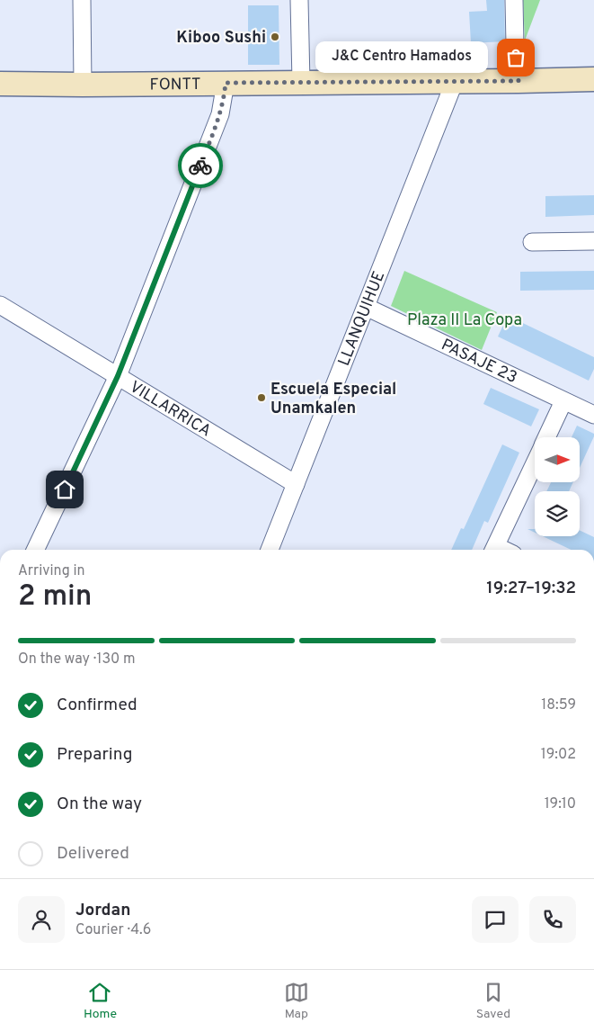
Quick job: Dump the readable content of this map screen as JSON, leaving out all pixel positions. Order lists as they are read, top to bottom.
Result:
{
  "streets": {
    "main road": ["FONTT"],
    "street": ["LLANQUIHUE", "PASAJE 23", "VILLARRICA"]
  },
  "crossings": [
    ["FONTT", "LLANQUIHUE"],
    ["LLANQUIHUE", "PASAJE 23"],
    ["LLANQUIHUE", "VILLARRICA"]
  ],
  "parks": ["Plaza II La Copa"],
  "places": ["Kiboo Sushi", "J&C Centro Hamados", "Escuela Especial Unamkalen"],
  "north": "right",
  "page": {
    "bubble": "J&C Centro Hamados",
    "heading": ["2 min", "Arriving in", "19:27–19:32"],
    "panel": ["Jordan", "Courier · 4.6"],
    "bar": "On the way · 130 m",
    "list": [
      ["Confirmed", "18:59"],
      ["Preparing", "19:02"],
      ["On the way", "19:10"],
      "Delivered"
    ],
    "tabs": ["Home", "Map", "Saved"]
  }
}
